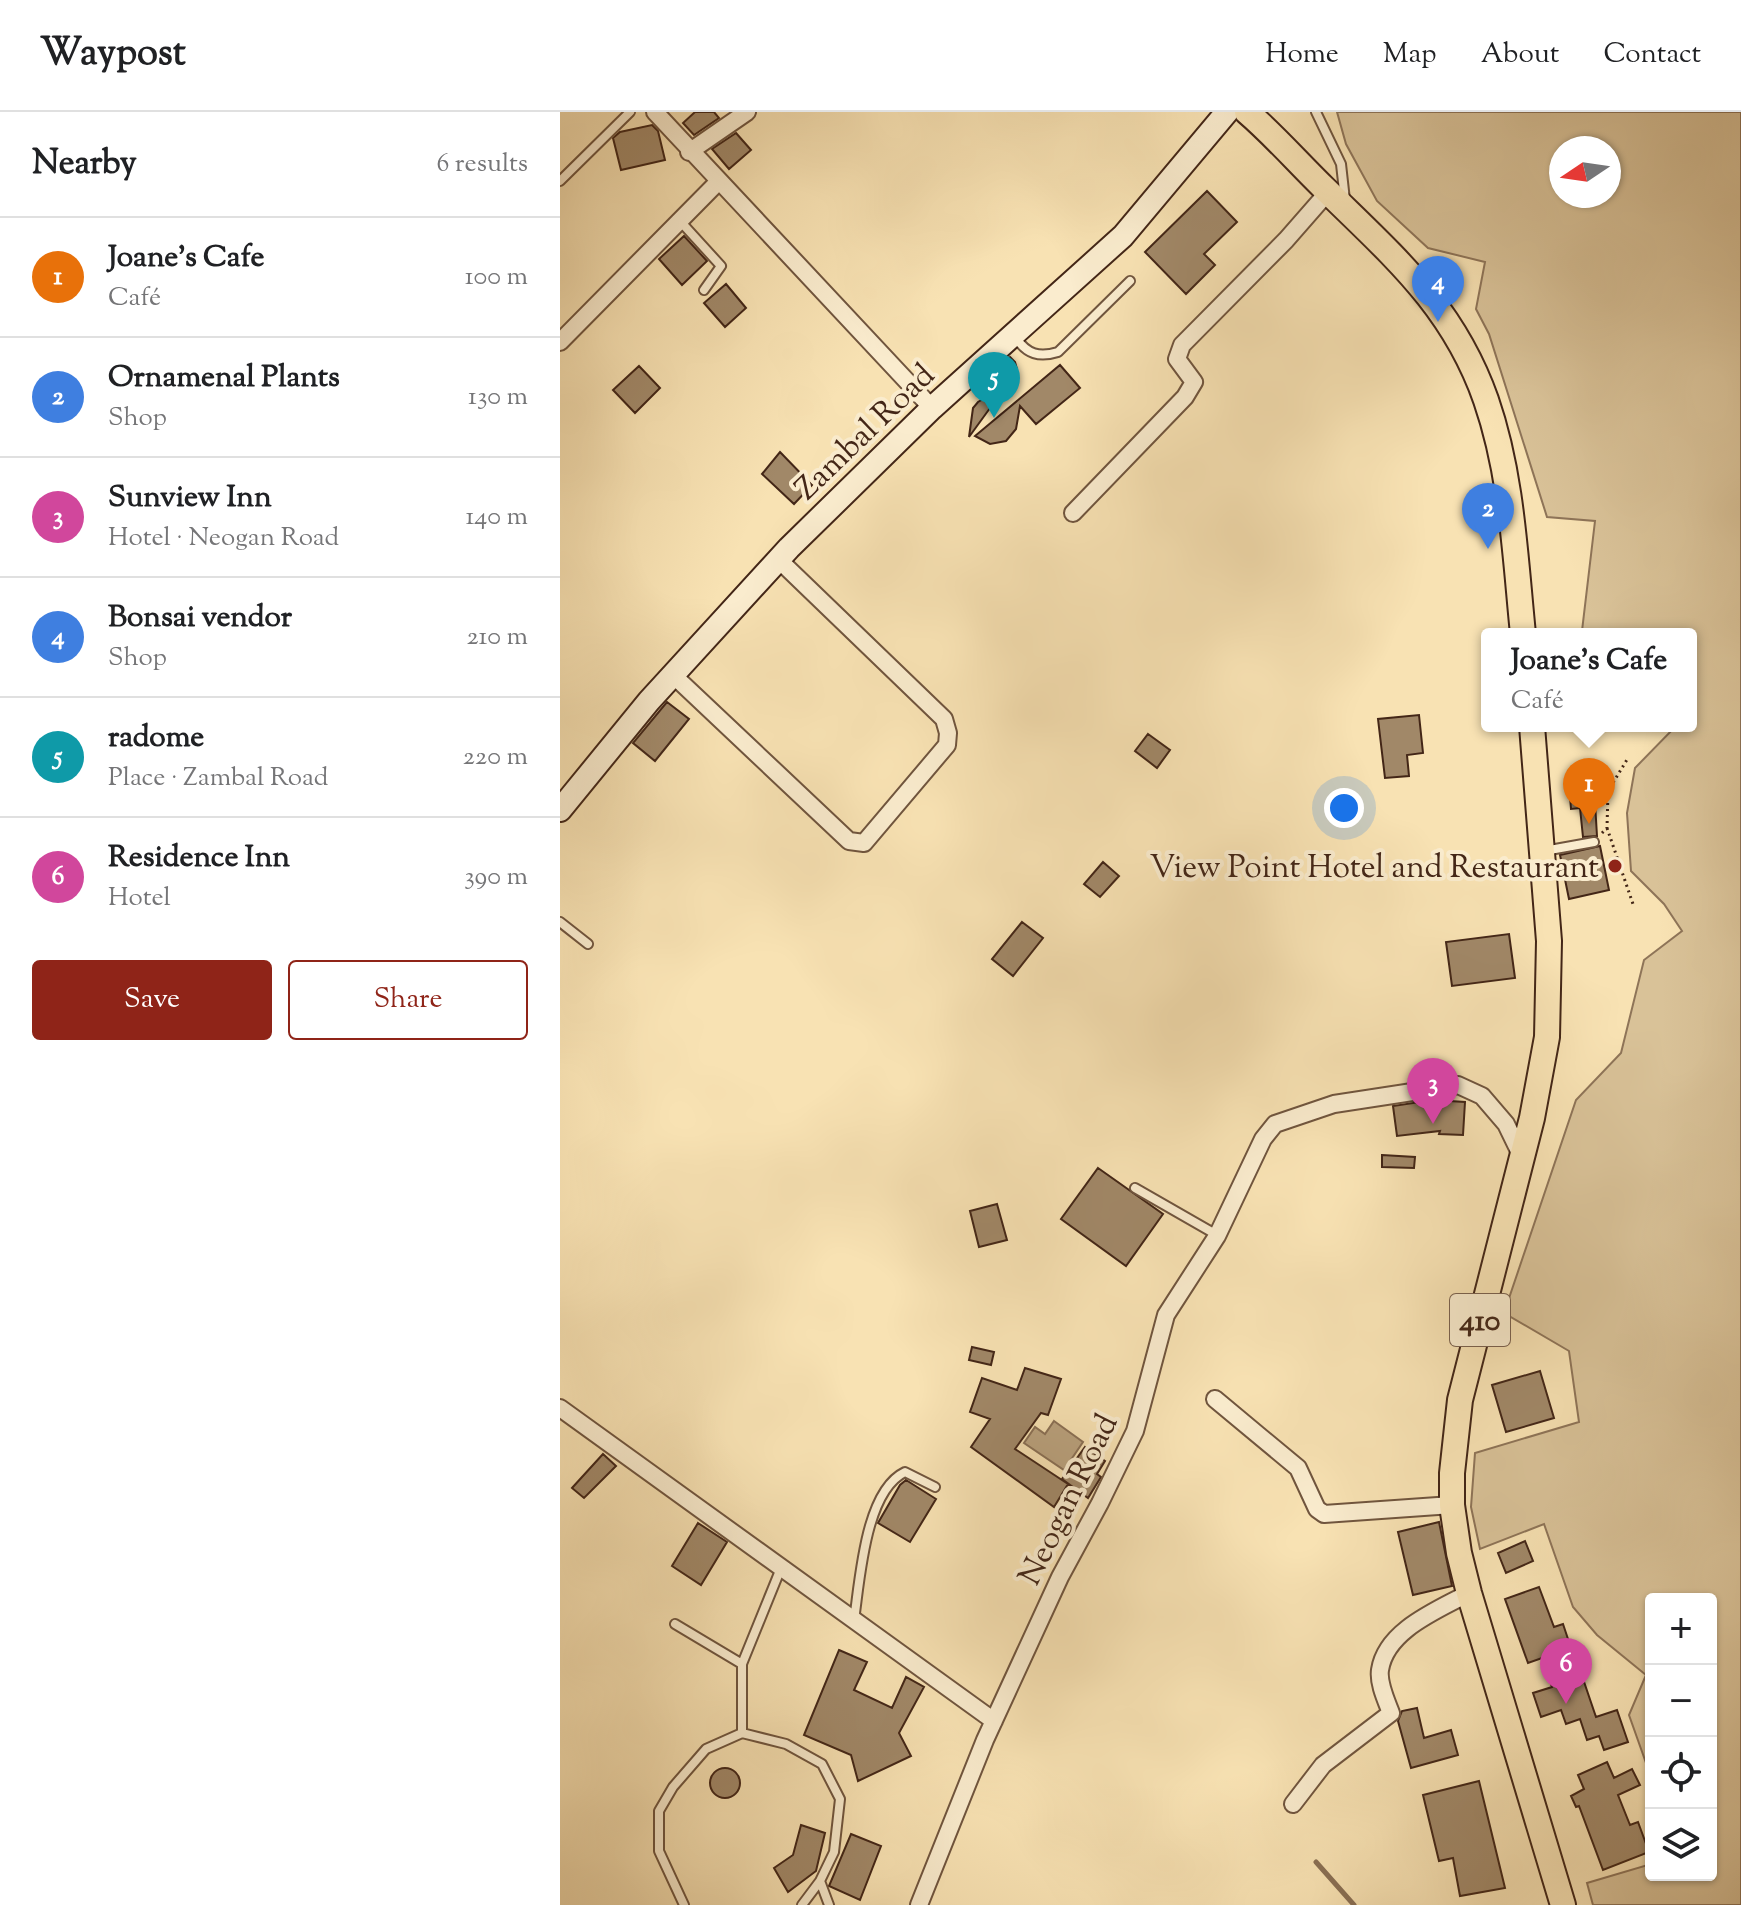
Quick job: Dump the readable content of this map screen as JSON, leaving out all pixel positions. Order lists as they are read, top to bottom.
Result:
{
  "streets": {
    "main road": ["410"],
    "street": ["Zambal Road", "Neogan Road"]
  },
  "crossings": [
    ["410", "Neogan Road"]
  ],
  "places": ["View Point Hotel and Restaurant"],
  "north": "left",
  "page": {
    "header": "Waypost",
    "nav": [
      "Home",
      "Map",
      "About",
      "Contact"
    ],
    "heading": ["Nearby", "6 results"],
    "list": [
      {
        "mark": "1",
        "name": "Joane's Cafe",
        "note": "Café",
        "value": "100 m"
      },
      {
        "mark": "2",
        "name": "Ornamenal Plants",
        "note": "Shop",
        "value": "130 m"
      },
      {
        "mark": "3",
        "name": "Sunview Inn",
        "note": "Hotel · Neogan Road",
        "value": "140 m"
      },
      {
        "mark": "4",
        "name": "Bonsai vendor",
        "note": "Shop",
        "value": "210 m"
      },
      {
        "mark": "5",
        "name": "radome",
        "note": "Place · Zambal Road",
        "value": "220 m"
      },
      {
        "mark": "6",
        "name": "Residence Inn",
        "note": "Hotel",
        "value": "390 m"
      }
    ],
    "pins": [
      "4",
      "5",
      "2",
      "1",
      "3",
      "6"
    ],
    "popup": ["Joane's Cafe", "Café"],
    "buttons": ["Save", "Share"],
    "map_buttons": ["+", "−"]
  }
}
